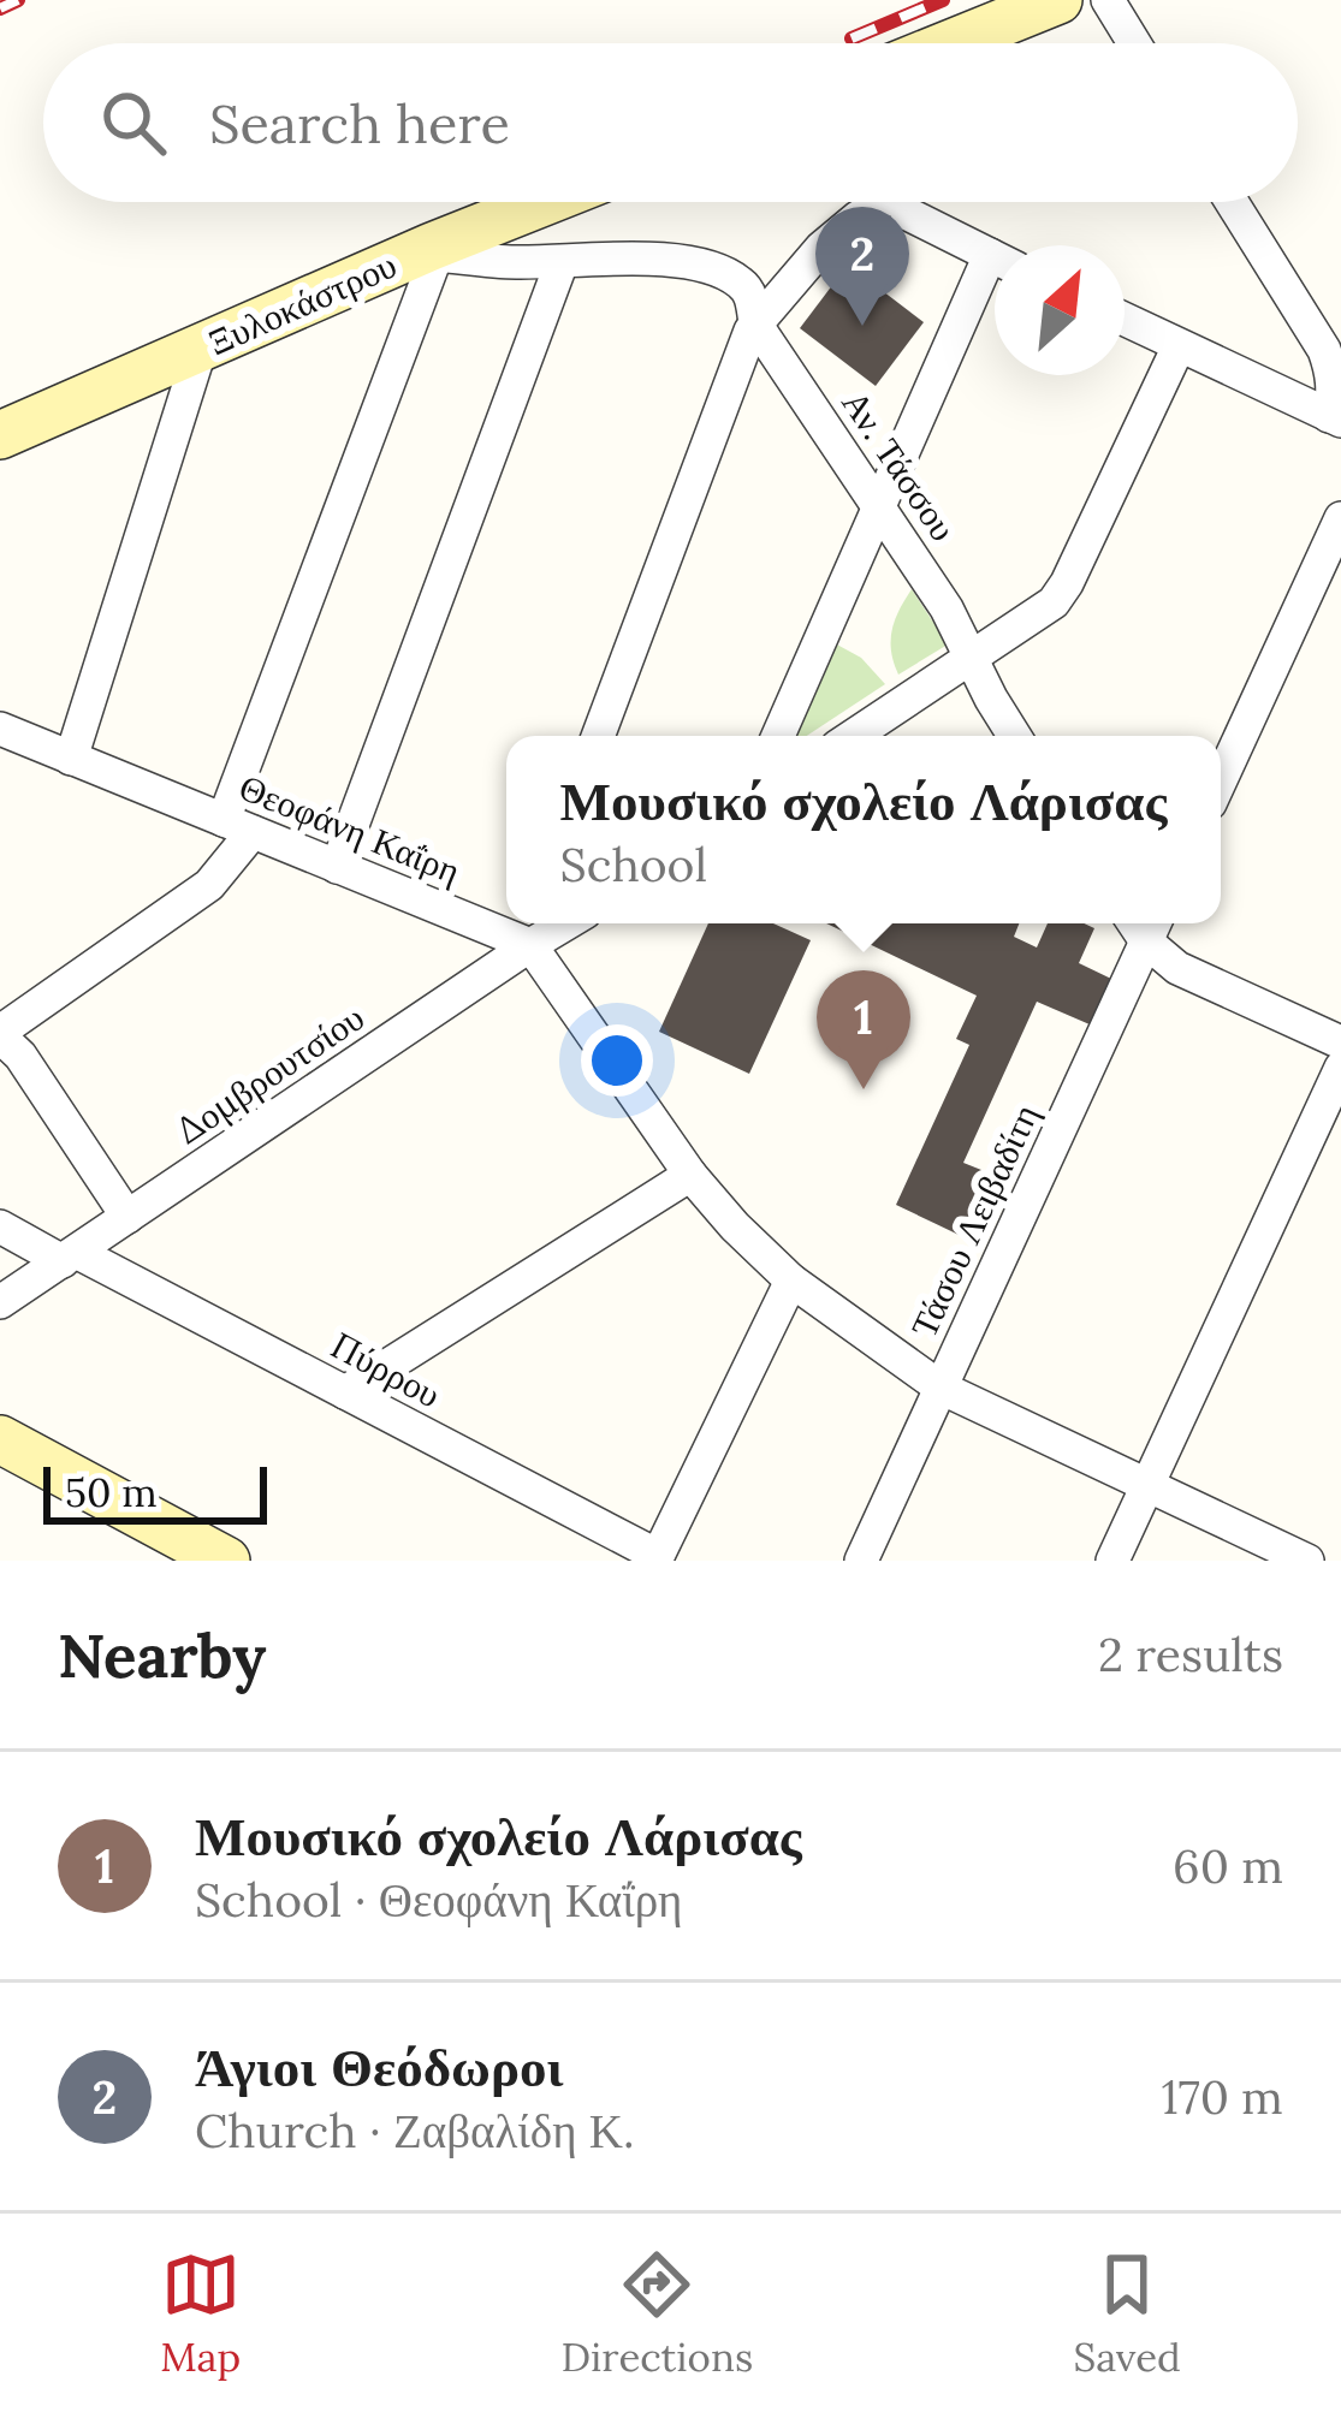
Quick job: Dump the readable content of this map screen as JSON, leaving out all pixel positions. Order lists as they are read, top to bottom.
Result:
{
  "streets": {
    "street": [
      "Ξυλοκάστρου",
      "Αν. Τάσσου",
      "Θεοφάνη Καΐρη",
      "Δομβρουτσίου",
      "Τάσου Λειβαδίτη",
      "Πύρρου"
    ]
  },
  "crossings": [
    ["Ξυλοκάστρου", "Αν. Τάσσου"],
    ["Θεοφάνη Καΐρη", "Δομβρουτσίου"],
    ["Δομβρουτσίου", "Πύρρου"]
  ],
  "scale_bar": "50 m",
  "north": "top right",
  "page": {
    "search": "Search here",
    "pins": ["2", "1"],
    "popup": ["Μουσικό σχολείο Λάρισας", "School"],
    "scale": "50 m",
    "heading": ["Nearby", "2 results"],
    "list": [
      {
        "mark": "1",
        "name": "Μουσικό σχολείο Λάρισας",
        "note": "School · Θεοφάνη Καΐρη",
        "value": "60 m"
      },
      {
        "mark": "2",
        "name": "Άγιοι Θεόδωροι",
        "note": "Church · Ζαβαλίδη Κ.",
        "value": "170 m"
      }
    ],
    "nav": ["Map", "Directions", "Saved"]
  }
}
